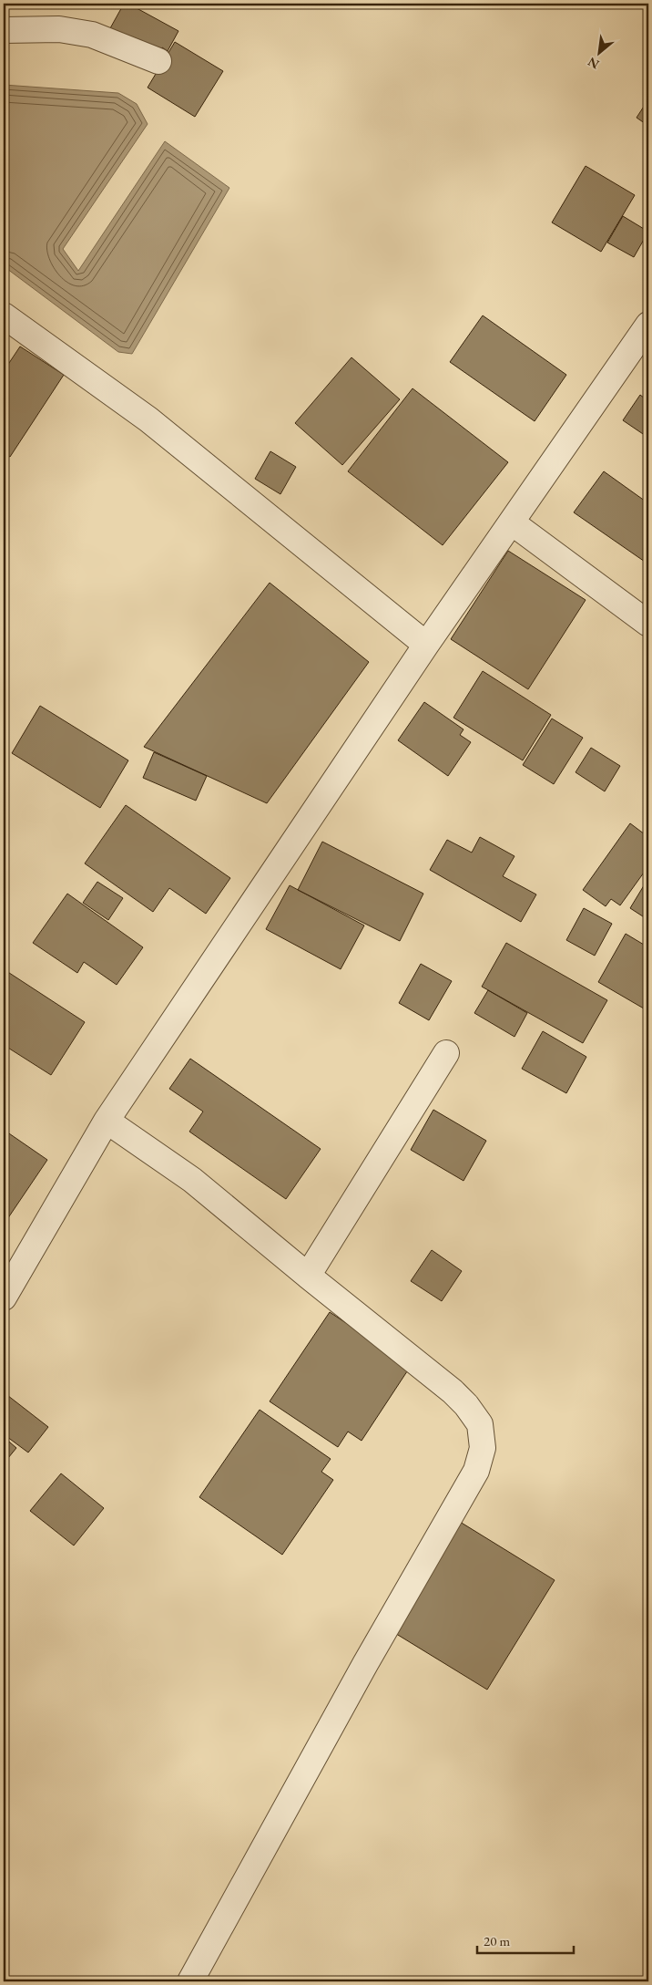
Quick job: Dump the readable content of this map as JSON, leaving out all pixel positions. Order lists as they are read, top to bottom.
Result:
{
  "scale_bar": "20 m",
  "north": "bottom left"
}
